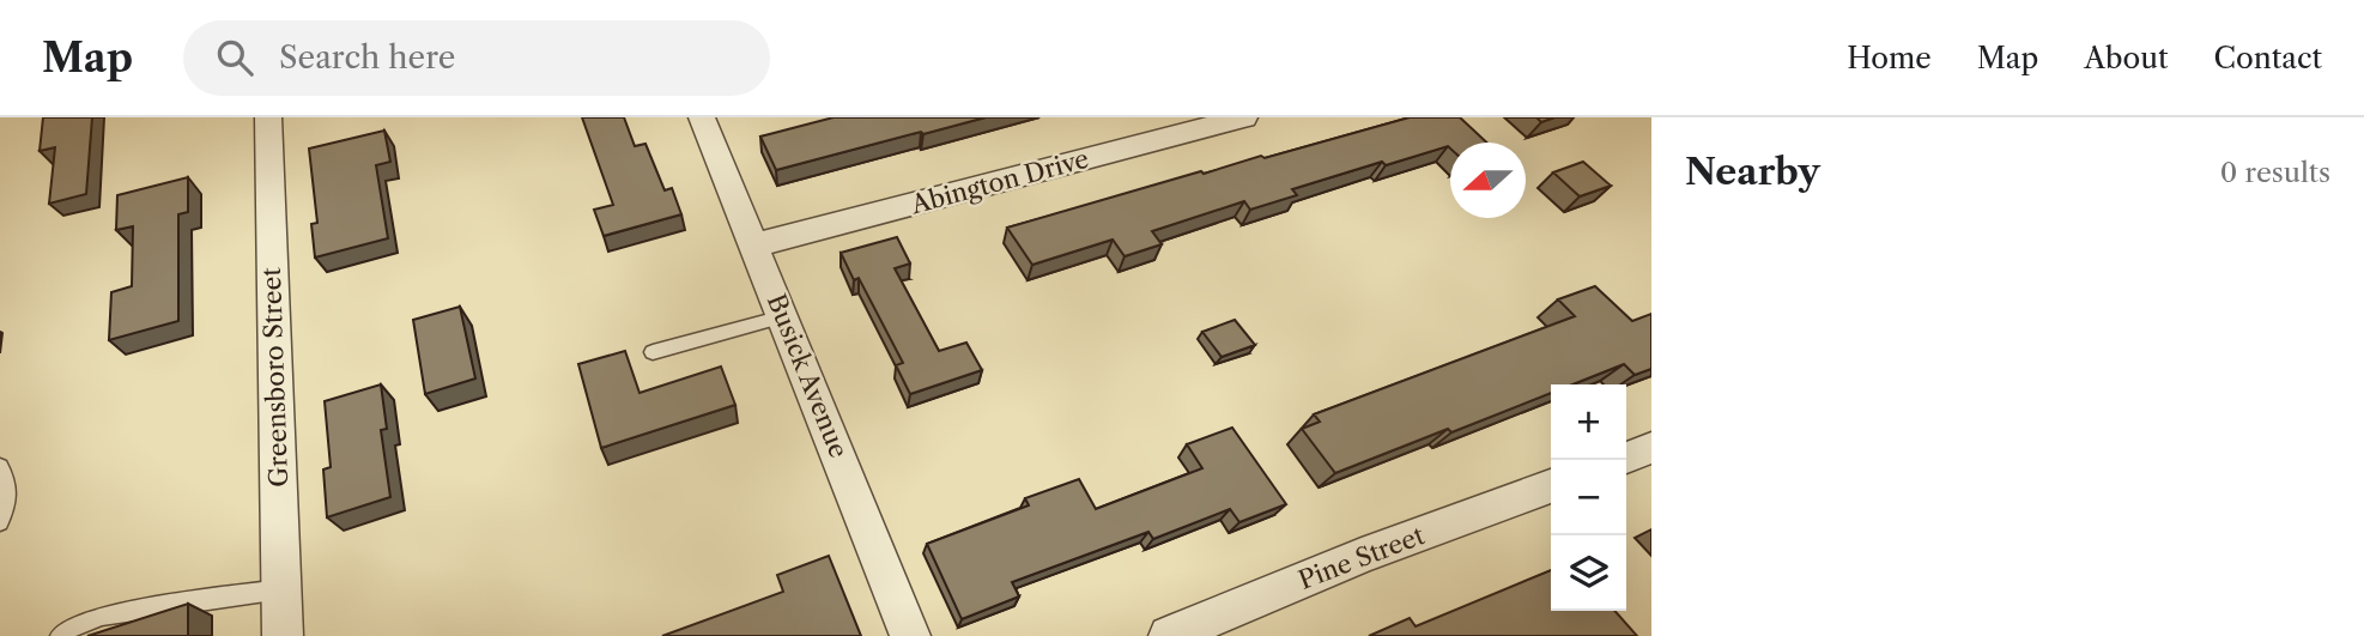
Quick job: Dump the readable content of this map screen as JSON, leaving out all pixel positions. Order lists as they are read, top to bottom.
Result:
{
  "streets": {
    "street": [
      "Abington Drive",
      "Busick Avenue",
      "Greensboro Street",
      "Pine Street"
    ]
  },
  "crossings": [
    ["Abington Drive", "Busick Avenue"]
  ],
  "north": "left",
  "page": {
    "header": "Map",
    "search": "Search here",
    "nav": [
      "Home",
      "Map",
      "About",
      "Contact"
    ],
    "heading": ["Nearby", "0 results"],
    "map_buttons": ["+", "−"]
  }
}
